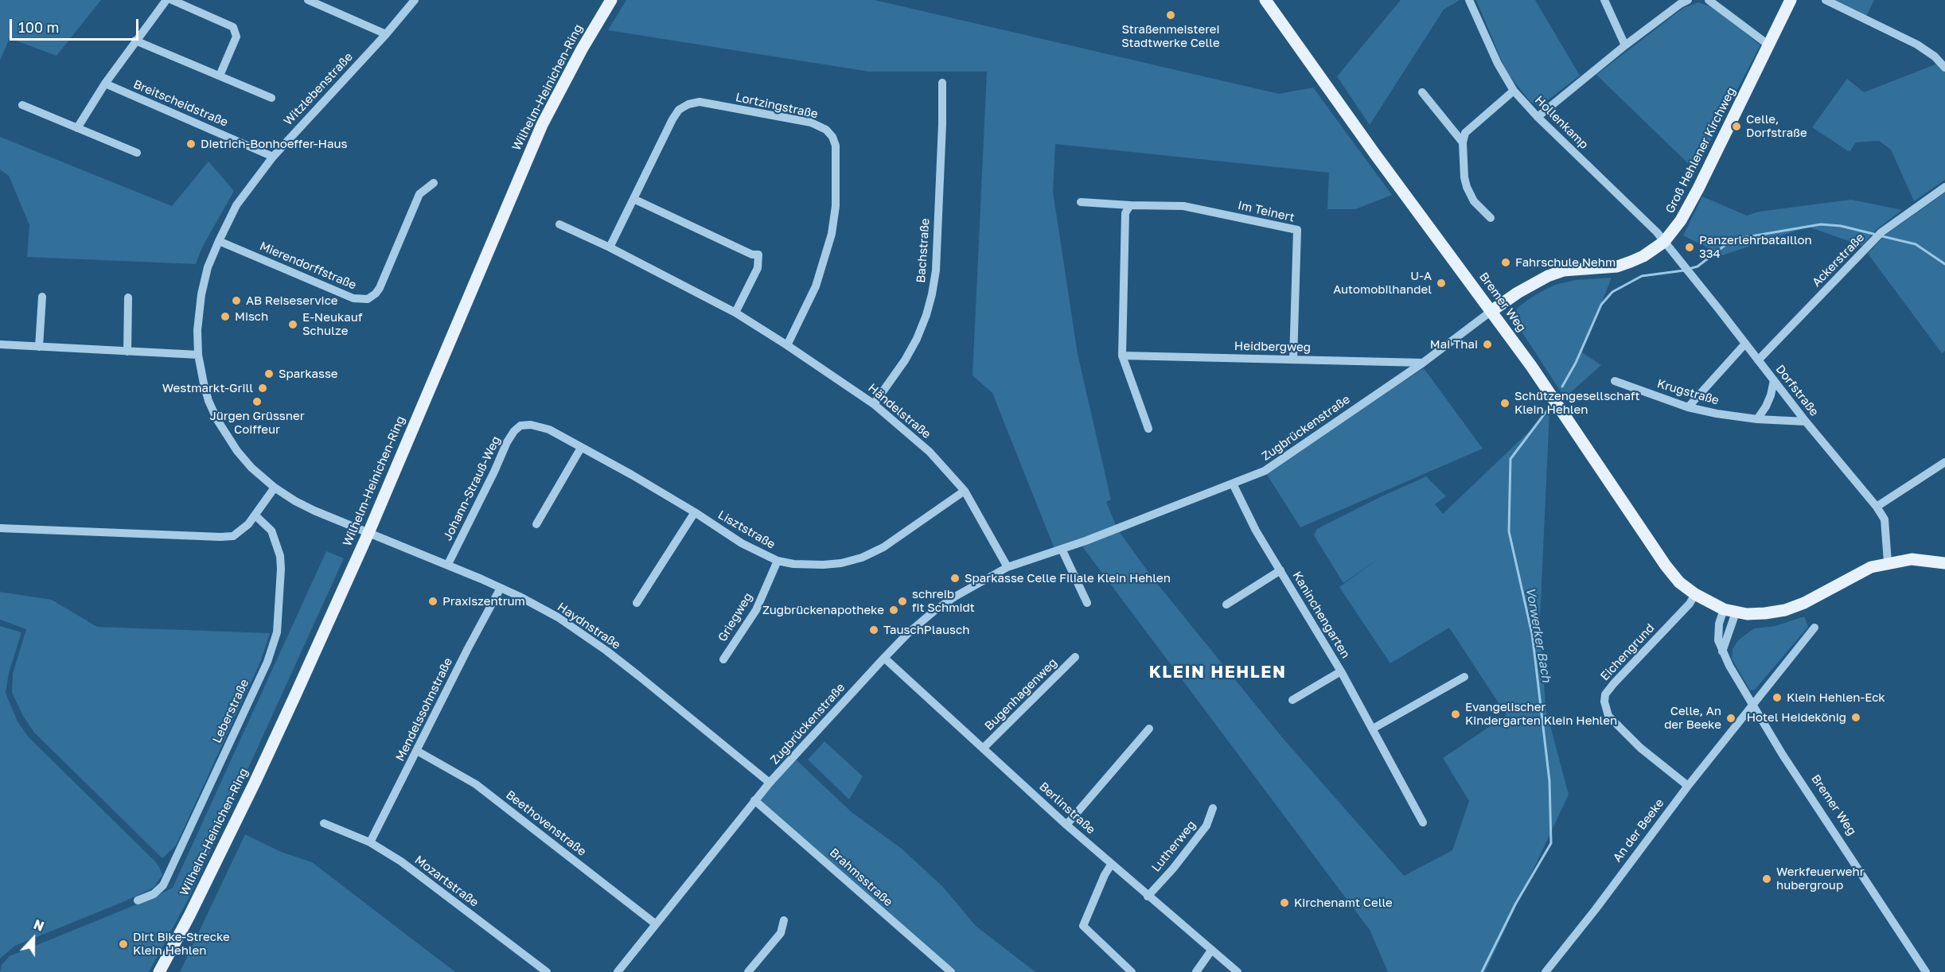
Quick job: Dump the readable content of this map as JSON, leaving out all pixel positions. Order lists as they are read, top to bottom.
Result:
{
  "streets": {
    "main road": ["Wilhelm-Heinichen-Ring", "Groß Hehlener Kirchweg", "Bremer Weg"],
    "street": [
      "Witzlebenstraße",
      "Breitscheidstraße",
      "Lortzingstraße",
      "Hollenkamp",
      "Im Teinert",
      "Bachstraße",
      "Ackerstraße",
      "Mierendorffstraße",
      "Heidbergweg",
      "Dorfstraße",
      "Krugstraße",
      "Händelstraße",
      "Zugbrückenstraße",
      "Johann-Strauß-Weg",
      "Lisztstraße",
      "Kaninchengarten",
      "Griegweg",
      "Haydnstraße",
      "Eichengrund",
      "Bugenhagenweg",
      "Mendelssohnstraße",
      "Leberstraße",
      "Berlinstraße",
      "Beethovenstraße",
      "An der Beeke",
      "Lutherweg",
      "Brahmsstraße",
      "Mozartstraße"
    ]
  },
  "crossings": [
    ["Wilhelm-Heinichen-Ring", "Witzlebenstraße"],
    ["Wilhelm-Heinichen-Ring", "Haydnstraße"],
    ["Witzlebenstraße", "Breitscheidstraße"],
    ["Witzlebenstraße", "Mierendorffstraße"],
    ["Witzlebenstraße", "Haydnstraße"],
    ["Lortzingstraße", "Händelstraße"],
    ["Hollenkamp", "Groß Hehlener Kirchweg"],
    ["Hollenkamp", "Dorfstraße"],
    ["Groß Hehlener Kirchweg", "Bremer Weg"],
    ["Groß Hehlener Kirchweg", "Dorfstraße"],
    ["Groß Hehlener Kirchweg", "Zugbrückenstraße"],
    ["Im Teinert", "Heidbergweg"],
    ["Bachstraße", "Händelstraße"],
    ["Ackerstraße", "Dorfstraße"],
    ["Bremer Weg", "Zugbrückenstraße"],
    ["Bremer Weg", "Eichengrund"],
    ["Bremer Weg", "An der Beeke"],
    ["Heidbergweg", "Zugbrückenstraße"],
    ["Dorfstraße", "Krugstraße"],
    ["Händelstraße", "Zugbrückenstraße"],
    ["Händelstraße", "Lisztstraße"],
    ["Zugbrückenstraße", "Kaninchengarten"],
    ["Zugbrückenstraße", "Haydnstraße"],
    ["Zugbrückenstraße", "Berlinstraße"],
    ["Zugbrückenstraße", "Beethovenstraße"],
    ["Zugbrückenstraße", "Brahmsstraße"],
    ["Johann-Strauß-Weg", "Lisztstraße"],
    ["Johann-Strauß-Weg", "Haydnstraße"],
    ["Lisztstraße", "Griegweg"],
    ["Haydnstraße", "Mendelssohnstraße"],
    ["Eichengrund", "An der Beeke"],
    ["Bugenhagenweg", "Berlinstraße"],
    ["Mendelssohnstraße", "Beethovenstraße"],
    ["Mendelssohnstraße", "Mozartstraße"],
    ["Berlinstraße", "Lutherweg"]
  ],
  "districts": ["KLEIN HEHLEN"],
  "water": ["Vorwerker Bach"],
  "places": [
    "Straßenmeisterei Stadtwerke Celle",
    "Celle, Dorfstraße",
    "Dietrich-Bonhoeffer-Haus",
    "Panzerlehrbataillon 334",
    "Fahrschule Nehm",
    "U-A Automobilhandel",
    "AB Reiseservice",
    "Misch",
    "E-Neukauf Schulze",
    "Mai Thai",
    "Sparkasse",
    "Westmarkt-Grill",
    "Jürgen Grüssner Coiffeur",
    "Schützengesellschaft Klein Hehlen",
    "Sparkasse Celle Filiale Klein Hehlen",
    "Praxiszentrum",
    "schreib fit Schmidt",
    "Zugbrückenapotheke",
    "TauschPlausch",
    "Klein Hehlen-Eck",
    "Evangelischer Kindergarten Klein Hehlen",
    "Hotel Heidekönig",
    "Celle, An der Beeke",
    "Werkfeuerwehr hubergroup",
    "Kirchenamt Celle",
    "Dirt Bike-Strecke Klein Hehlen"
  ],
  "scale_bar": "100 m",
  "north": "top"
}
